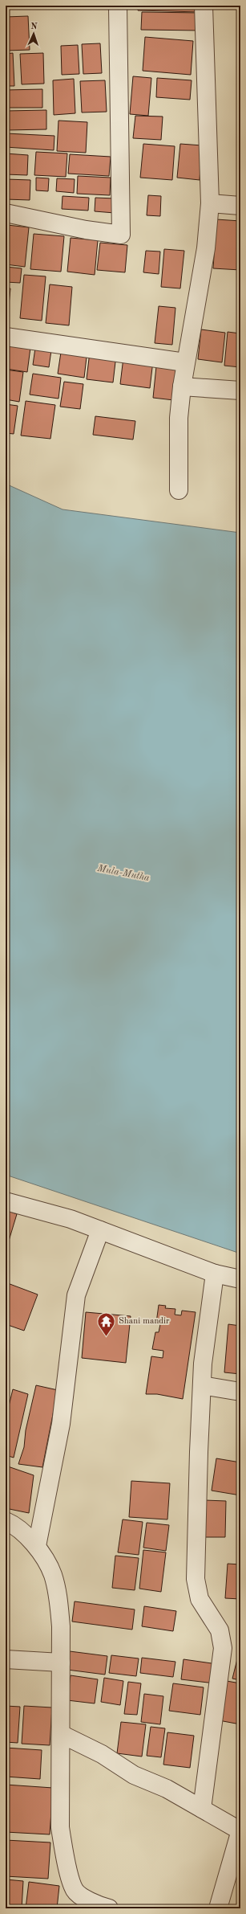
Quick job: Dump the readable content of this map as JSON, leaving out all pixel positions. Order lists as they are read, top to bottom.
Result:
{
  "water": ["Mula-Mutha"],
  "places": {
    "temple": ["Shani mandir"]
  },
  "north": "top"
}
